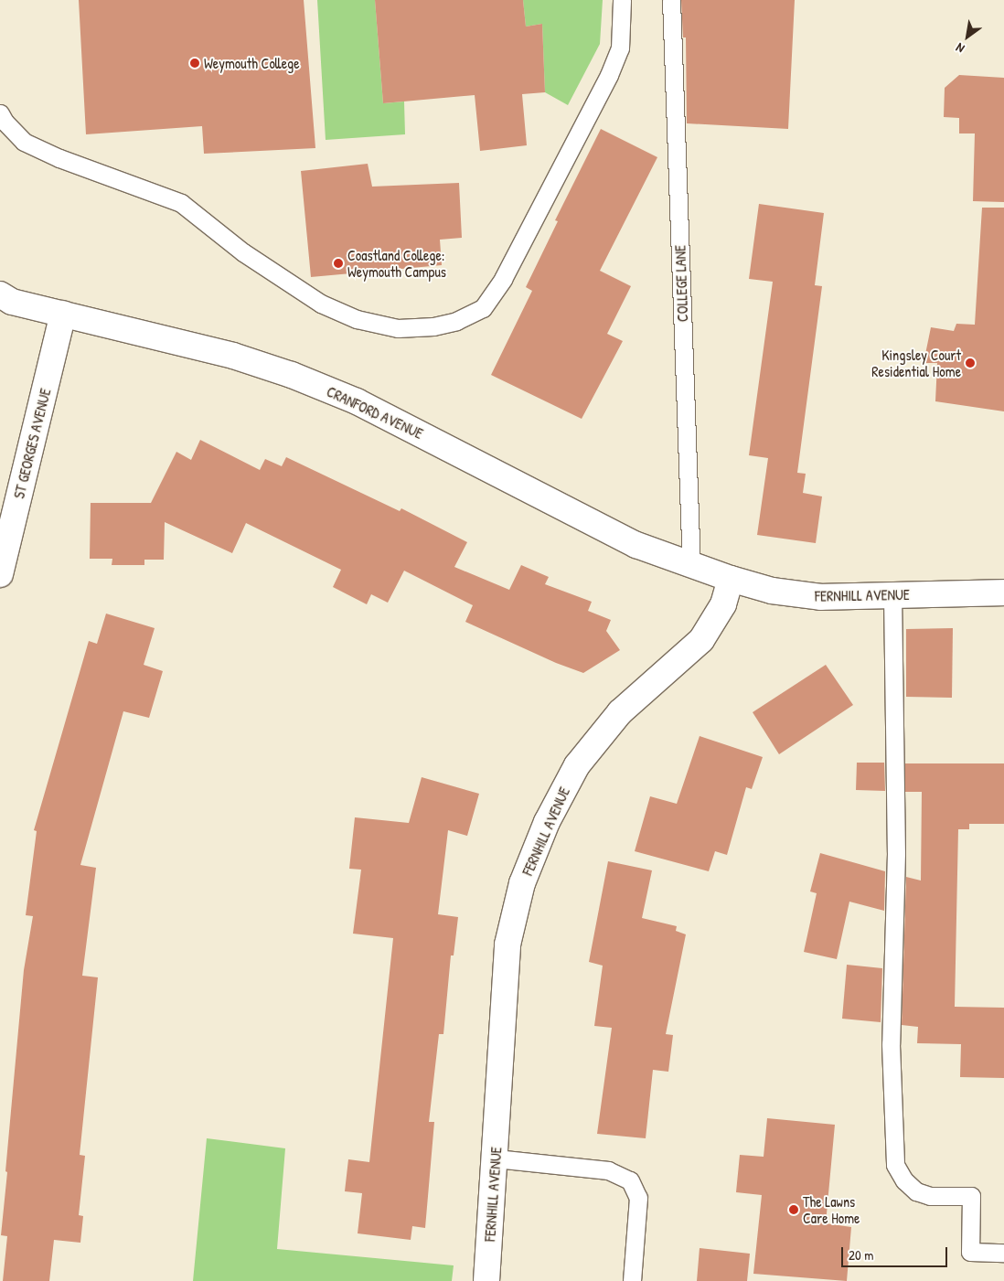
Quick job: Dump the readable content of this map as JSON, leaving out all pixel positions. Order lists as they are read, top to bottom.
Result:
{
  "streets": {
    "street": ["CRANFORD AVENUE", "ST GEORGES AVENUE", "FERNHILL AVENUE"],
    "lane": ["COLLEGE LANE"]
  },
  "crossings": [
    ["COLLEGE LANE", "CRANFORD AVENUE"],
    ["CRANFORD AVENUE", "ST GEORGES AVENUE"],
    ["CRANFORD AVENUE", "FERNHILL AVENUE"]
  ],
  "places": [
    "Weymouth College",
    "Coastland College: Weymouth Campus",
    "Kingsley Court Residential Home",
    "The Lawns Care Home"
  ],
  "scale_bar": "20 m",
  "north": "bottom left"
}
